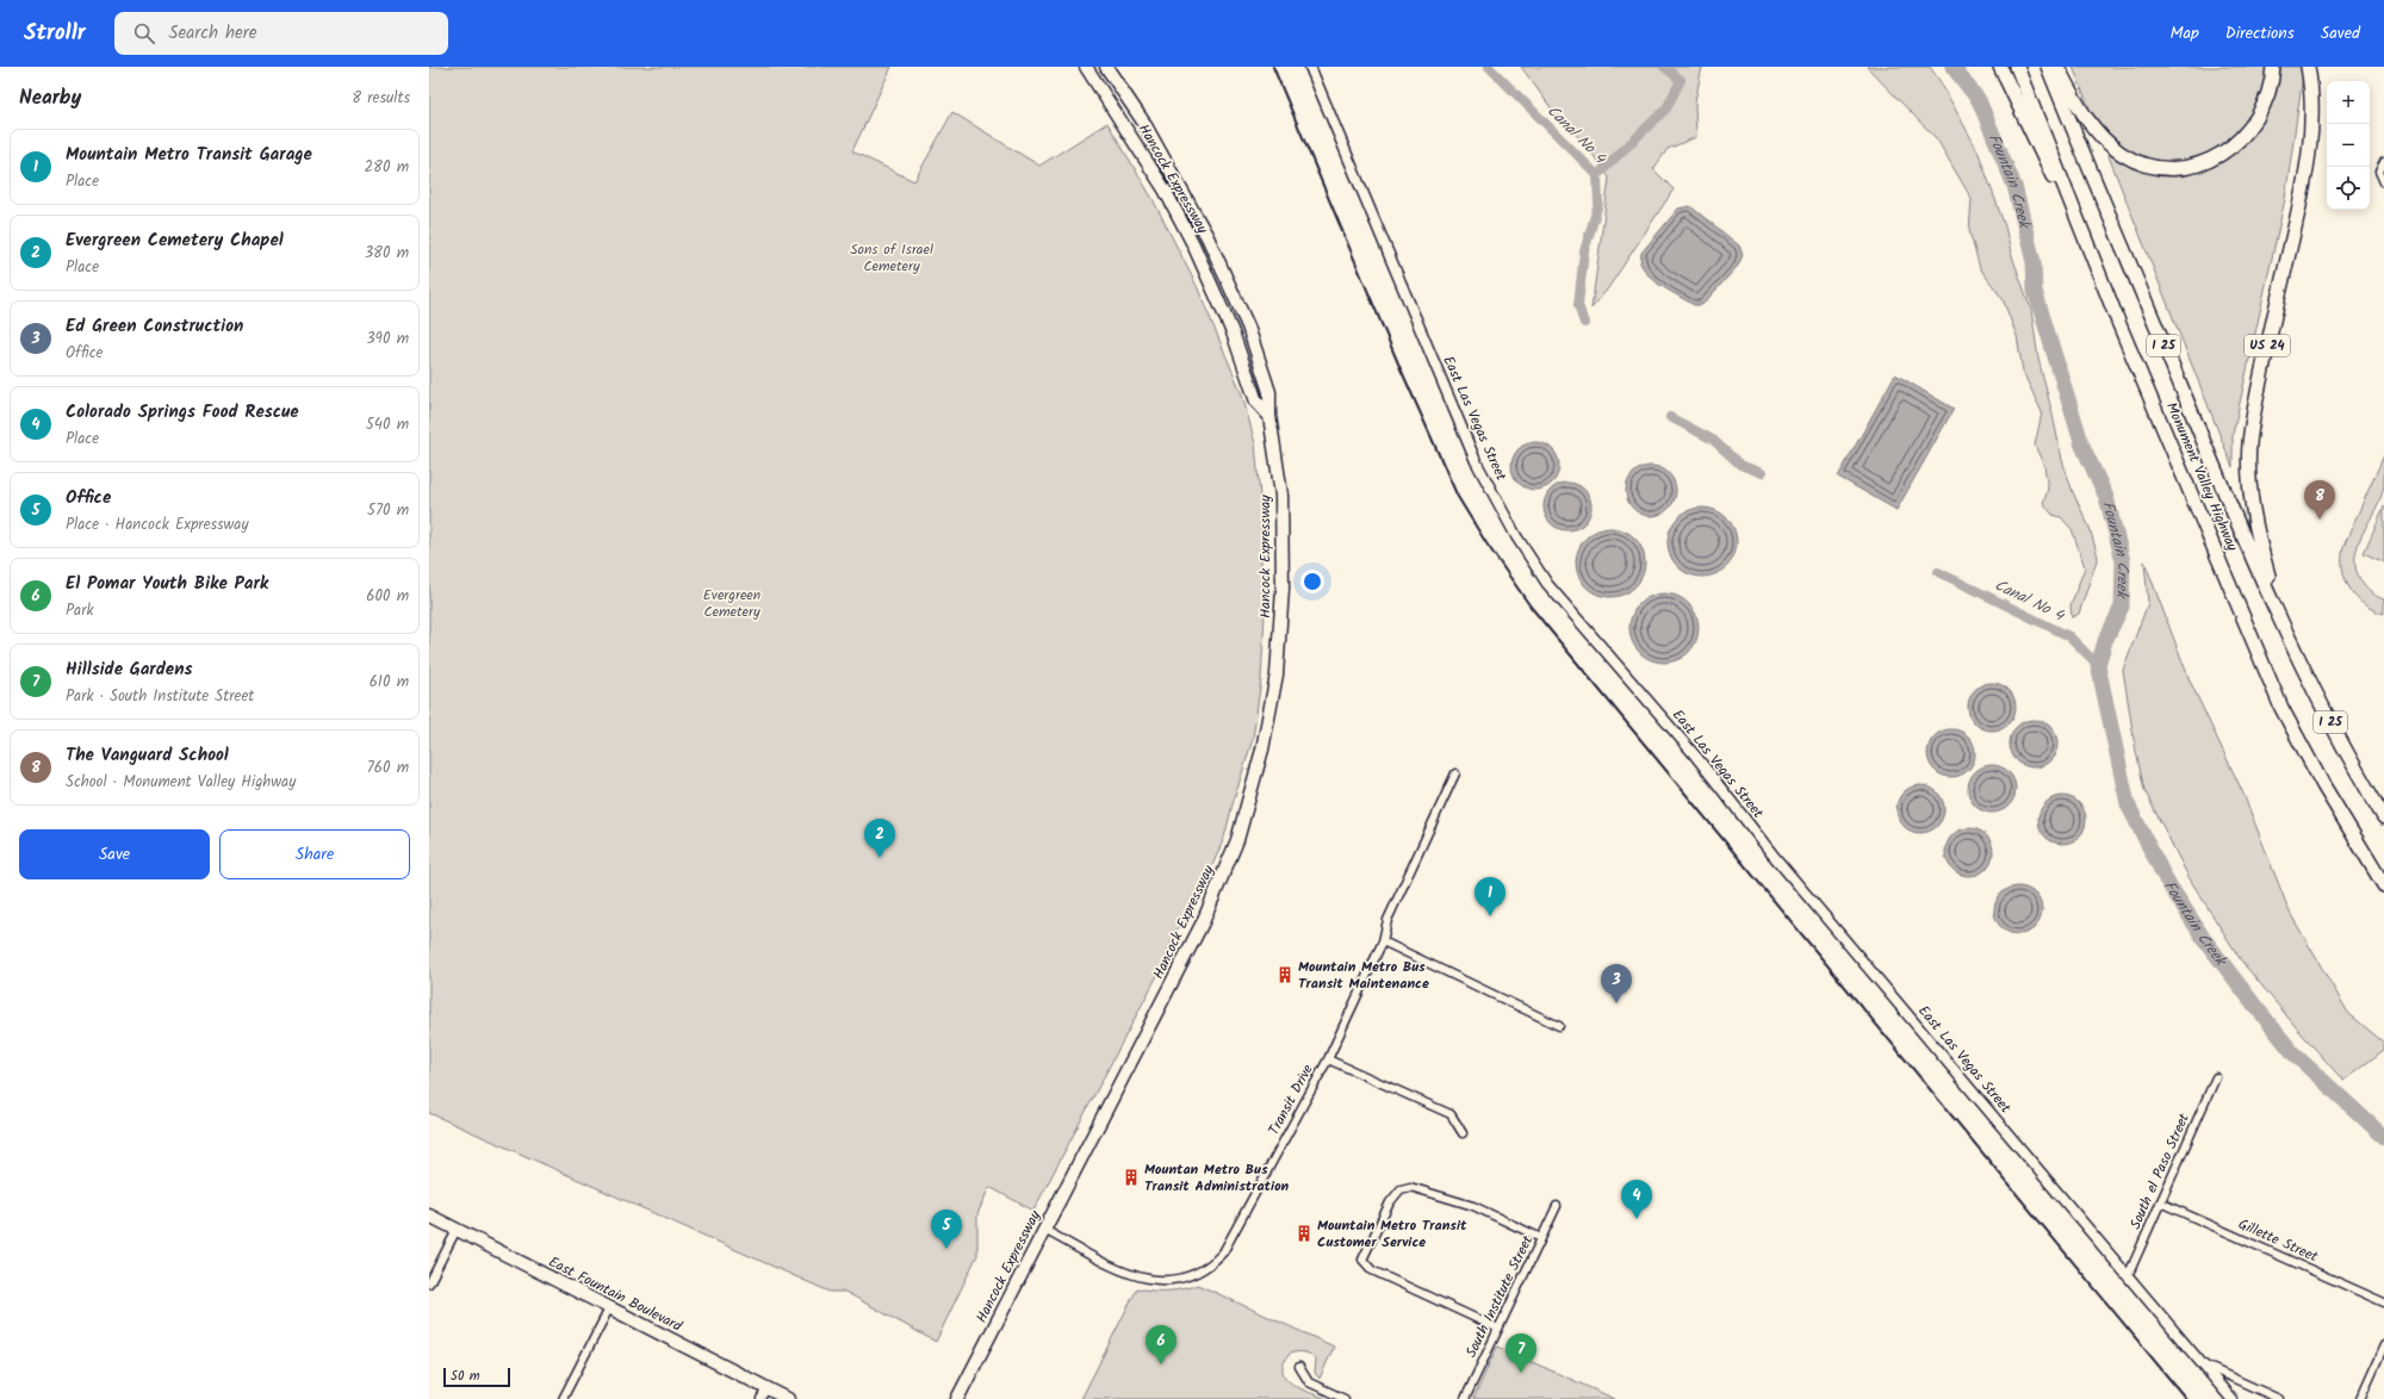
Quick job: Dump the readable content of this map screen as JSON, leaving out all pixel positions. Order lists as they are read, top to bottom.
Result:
{
  "streets": {
    "highway": ["I 25", "US 24", "Monument Valley Highway"],
    "main road": ["Hancock Expressway", "East Fountain Boulevard"],
    "street": [
      "East Las Vegas Street",
      "Transit Drive",
      "South el Paso Street",
      "Gillette Street",
      "South Institute Street"
    ]
  },
  "crossings": [
    ["Hancock Expressway", "Transit Drive"],
    ["US 24", "Monument Valley Highway"],
    ["East Las Vegas Street", "South el Paso Street"],
    ["South el Paso Street", "Gillette Street"]
  ],
  "water": ["Canal No 4", "Fountain Creek"],
  "parks": ["Sons of Israel Cemetery", "Evergreen Cemetery"],
  "places": {
    "building": ["Mountain Metro Bus Transit Maintenance", "Mountan Metro Bus Transit Administration", "Mountain Metro Transit Customer Service"]
  },
  "scale_bar": "50 m",
  "page": {
    "header": "Strollr",
    "search": "Search here",
    "nav": ["Map", "Directions", "Saved"],
    "heading": ["Nearby", "8 results"],
    "map_buttons": ["+", "−"],
    "list": [
      {
        "mark": "1",
        "name": "Mountain Metro Transit Garage",
        "note": "Place",
        "value": "280 m"
      },
      {
        "mark": "2",
        "name": "Evergreen Cemetery Chapel",
        "note": "Place",
        "value": "380 m"
      },
      {
        "mark": "3",
        "name": "Ed Green Construction",
        "note": "Office",
        "value": "390 m"
      },
      {
        "mark": "4",
        "name": "Colorado Springs Food Rescue",
        "note": "Place",
        "value": "540 m"
      },
      {
        "mark": "5",
        "name": "Office",
        "note": "Place · Hancock Expressway",
        "value": "570 m"
      },
      {
        "mark": "6",
        "name": "El Pomar Youth Bike Park",
        "note": "Park",
        "value": "600 m"
      },
      {
        "mark": "7",
        "name": "Hillside Gardens",
        "note": "Park · South Institute Street",
        "value": "610 m"
      },
      {
        "mark": "8",
        "name": "The Vanguard School",
        "note": "School · Monument Valley Highway",
        "value": "760 m"
      }
    ],
    "pins": [
      "8",
      "2",
      "1",
      "3",
      "4",
      "5",
      "6",
      "7"
    ],
    "buttons": ["Save", "Share"],
    "scale": "50 m"
  }
}
